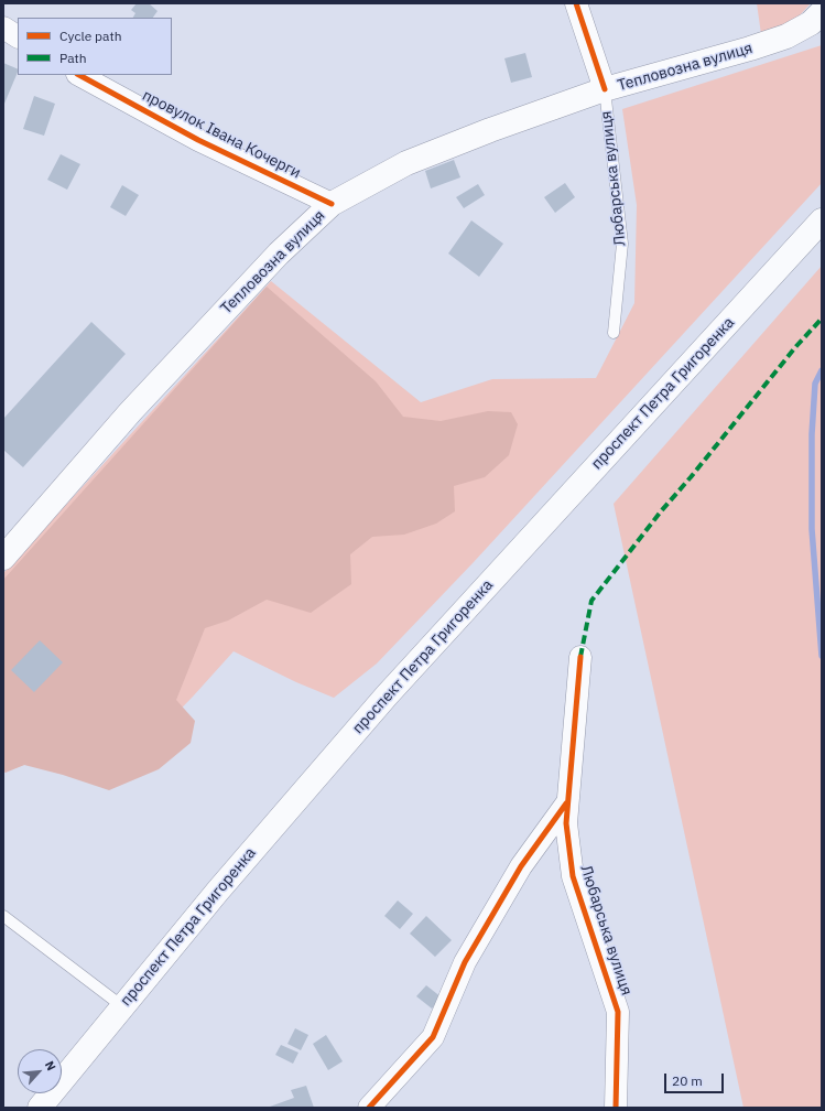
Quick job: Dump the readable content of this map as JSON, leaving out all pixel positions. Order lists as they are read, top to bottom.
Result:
{
  "streets": {
    "main road": ["Тепловозна вулиця", "проспект Петра Григоренка"],
    "street": ["провулок Івана Кочерги", "Любарська вулиця"]
  },
  "crossings": [
    ["Тепловозна вулиця", "провулок Івана Кочерги"],
    ["Тепловозна вулиця", "Любарська вулиця"]
  ],
  "legend": ["Cycle path", "Path"],
  "scale_bar": "20 m",
  "north": "top right"
}
